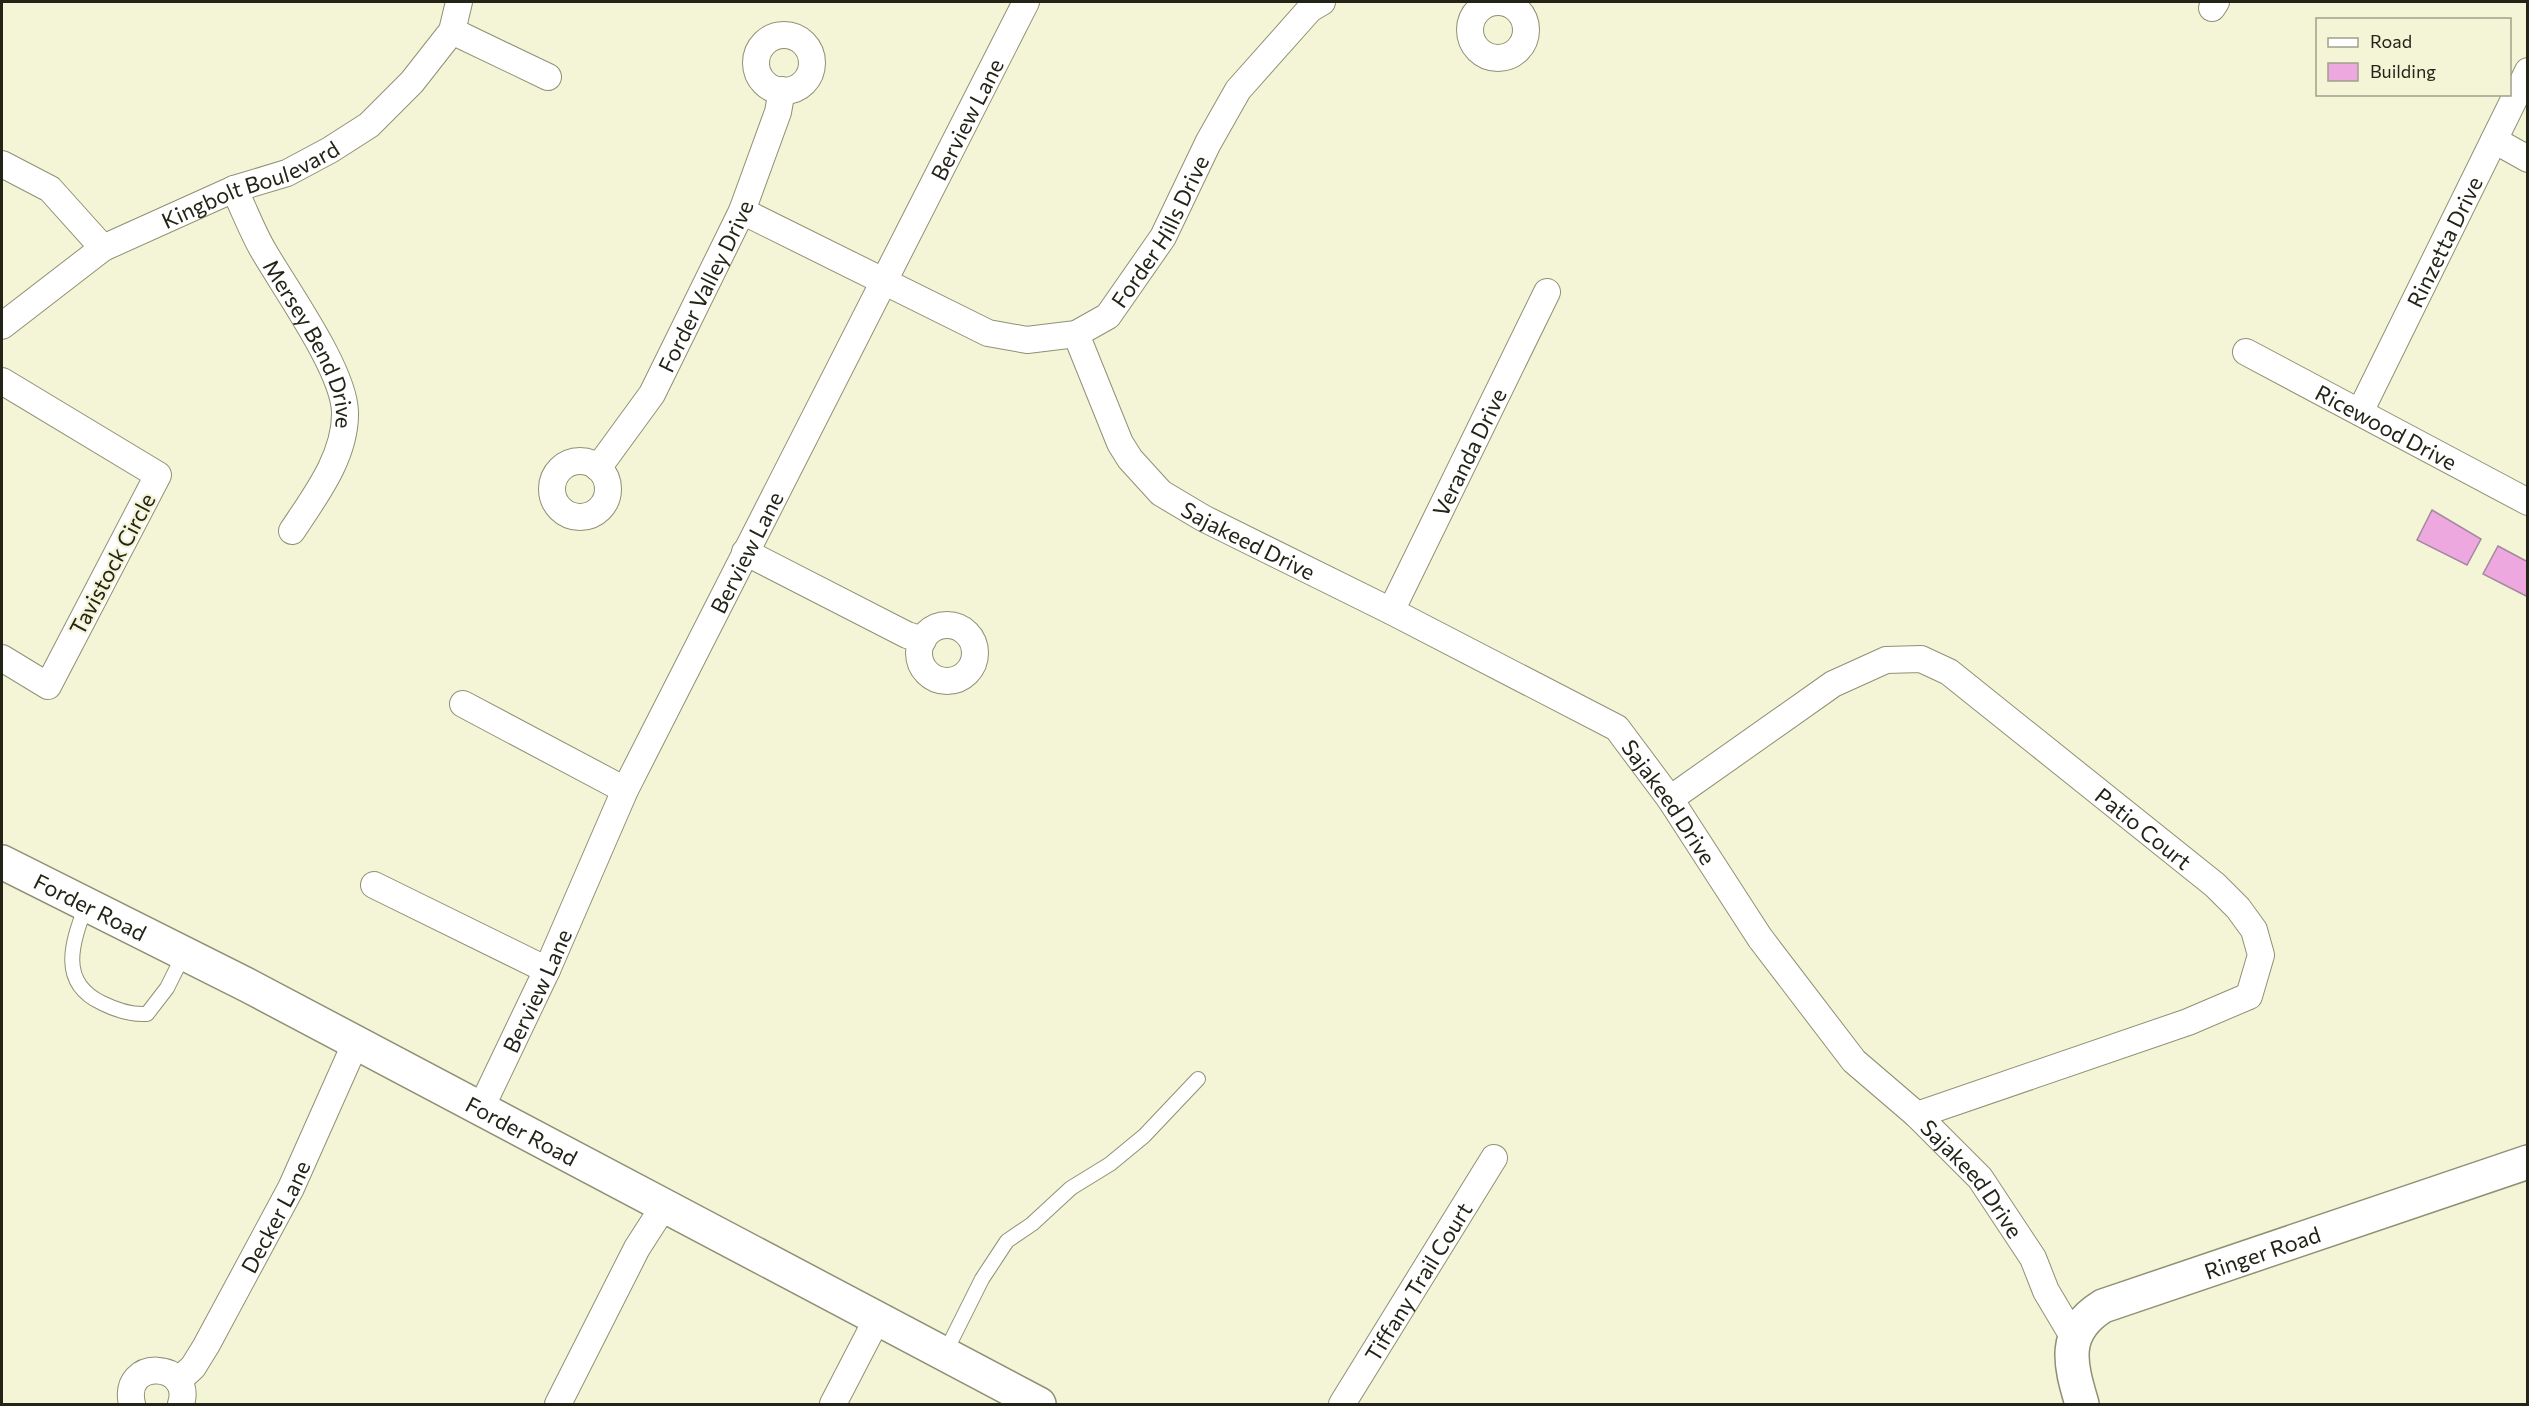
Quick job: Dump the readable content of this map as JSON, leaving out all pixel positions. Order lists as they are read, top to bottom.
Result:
{
  "streets": {
    "main road": ["Forder Road", "Ringer Road"],
    "street": [
      "Berview Lane",
      "Kingbolt Boulevard",
      "Forder Hills Drive",
      "Rinzetta Drive",
      "Forder Valley Drive",
      "Mersey Bend Drive",
      "Ricewood Drive",
      "Veranda Drive",
      "Sajakeed Drive",
      "Tavistock Circle",
      "Patio Court",
      "Decker Lane",
      "Tiffany Trail Court"
    ]
  },
  "crossings": [
    ["Berview Lane", "Forder Hills Drive"],
    ["Berview Lane", "Forder Road"],
    ["Kingbolt Boulevard", "Mersey Bend Drive"],
    ["Forder Hills Drive", "Forder Valley Drive"],
    ["Forder Hills Drive", "Sajakeed Drive"],
    ["Rinzetta Drive", "Ricewood Drive"],
    ["Veranda Drive", "Sajakeed Drive"],
    ["Sajakeed Drive", "Patio Court"],
    ["Sajakeed Drive", "Ringer Road"],
    ["Forder Road", "Decker Lane"]
  ],
  "legend": ["Road", "Building"]
}
